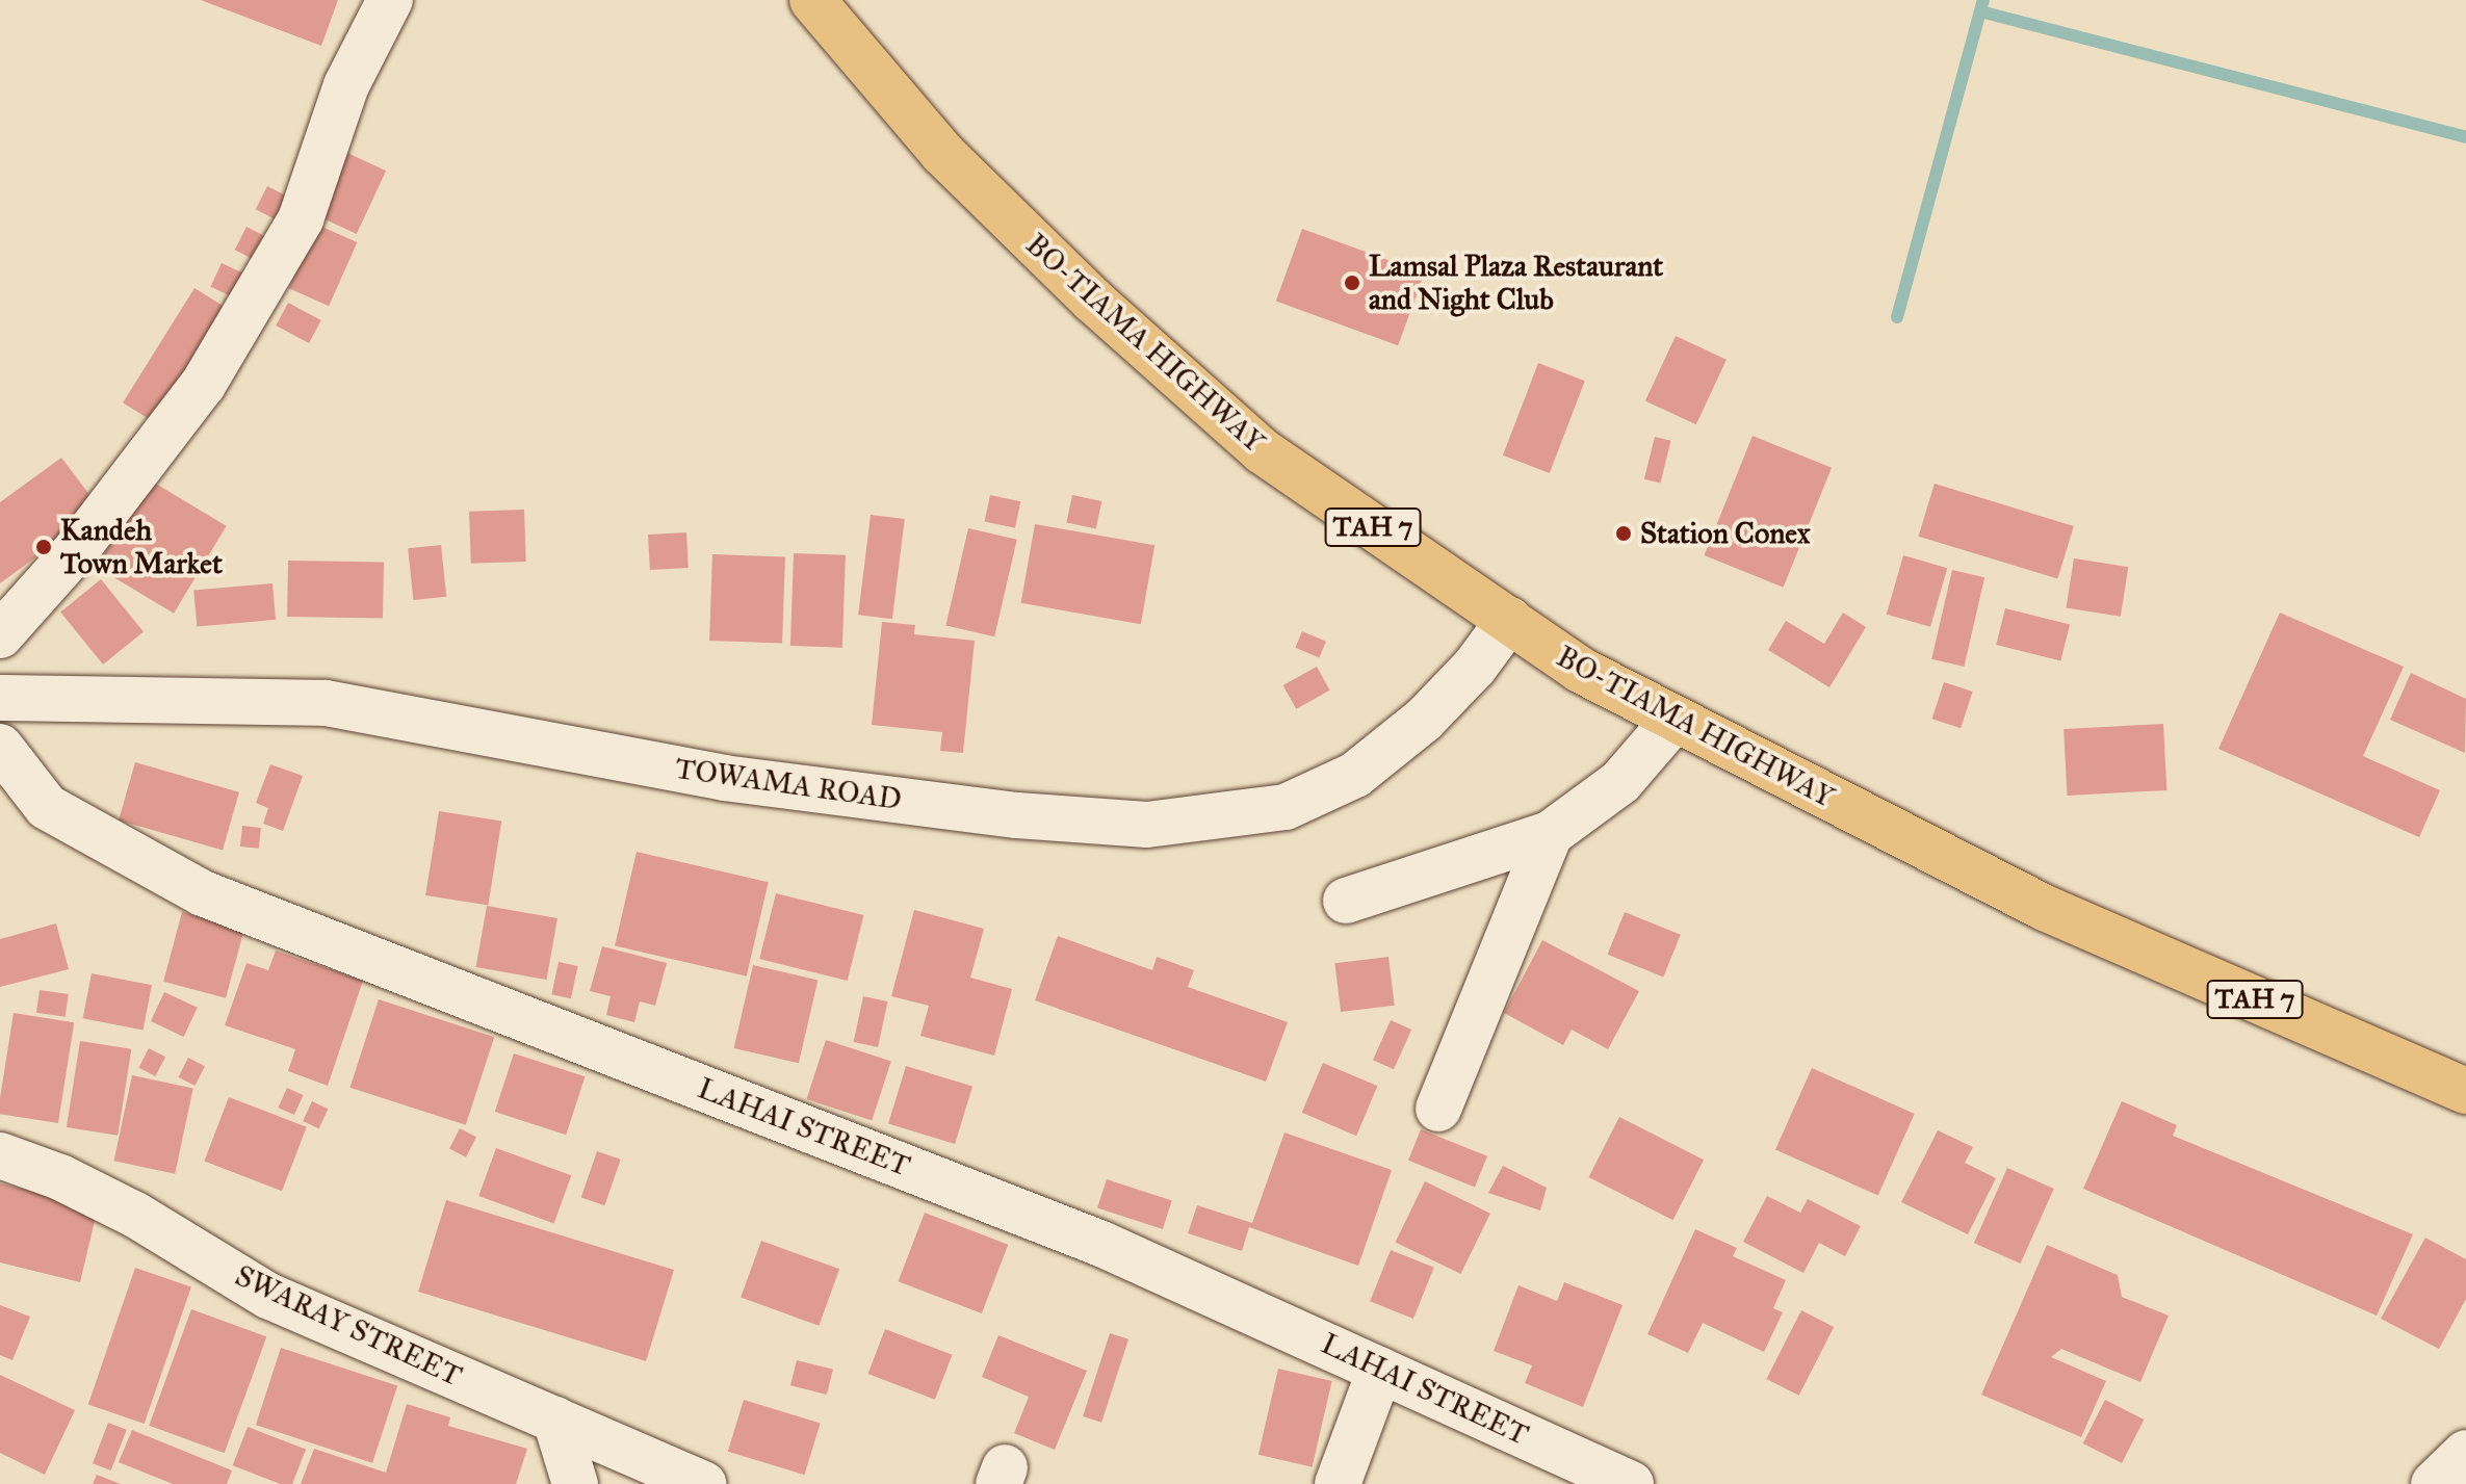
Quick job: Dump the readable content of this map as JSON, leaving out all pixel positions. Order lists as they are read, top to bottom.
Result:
{
  "streets": {
    "highway": ["BO-TIAMA HIGHWAY", "TAH 7"],
    "street": ["TOWAMA ROAD", "LAHAI STREET", "SWARAY STREET"]
  },
  "crossings": [
    ["BO-TIAMA HIGHWAY", "TOWAMA ROAD"]
  ],
  "places": ["Lamsal Plaza Restaurant and Night Club", "Station Conex", "Kandeh Town Market"]
}
